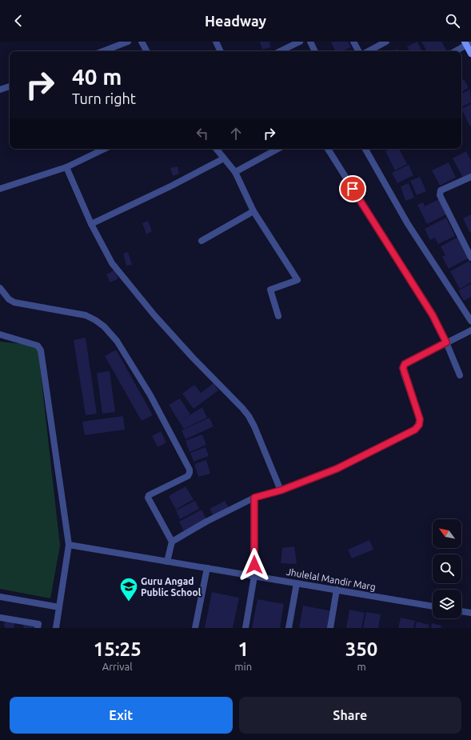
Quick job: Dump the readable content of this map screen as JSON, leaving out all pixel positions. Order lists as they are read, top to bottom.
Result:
{
  "streets": {
    "street": ["Jhulelal Mandir Marg"]
  },
  "places": {
    "school or university": ["Guru Angad Public School"]
  },
  "north": "top left",
  "page": {
    "header": "Headway",
    "turn": ["40 m", "Turn right"],
    "eta": [
      "15:25",
      "Arrival",
      "1",
      "min",
      "350",
      "m"
    ],
    "buttons": ["Exit", "Share"]
  }
}
